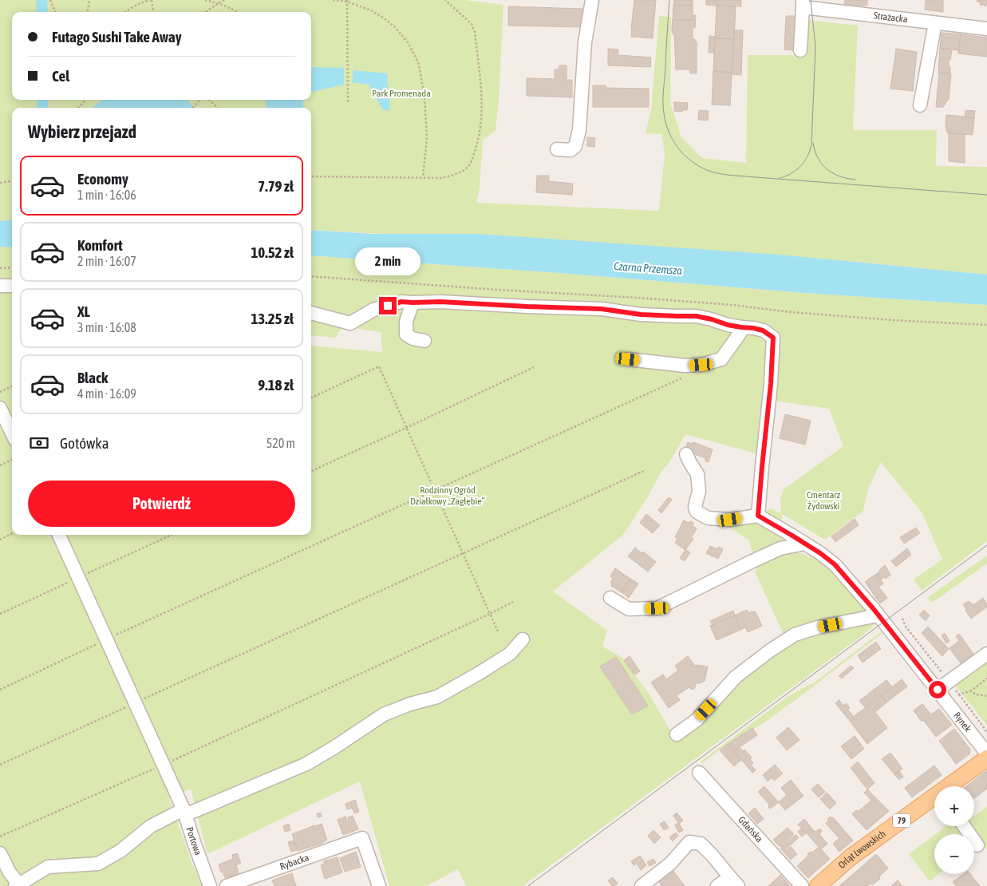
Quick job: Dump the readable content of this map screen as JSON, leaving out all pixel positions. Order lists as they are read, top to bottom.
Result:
{
  "streets": {
    "main road": ["79", "Orląt Lwowskich"],
    "street": [
      "Strażacka",
      "Rynek",
      "Gdańska",
      "Portowa",
      "Rybacka"
    ]
  },
  "water": ["Czarna Przemsza"],
  "parks": ["Park Promenada", "Rodzinny Ogród Działkowy „Zagłębie”", "Cmentarz Żydowski"],
  "page": {
    "banner": ["Futago Sushi Take Away", "Cel"],
    "heading": "Wybierz przejazd",
    "list": [
      {
        "name": "Economy",
        "note": "1 min · 16:06",
        "value": "7.79 zł"
      },
      {
        "name": "Komfort",
        "note": "2 min · 16:07",
        "value": "10.52 zł"
      },
      {
        "name": "XL",
        "note": "3 min · 16:08",
        "value": "13.25 zł"
      },
      {
        "name": "Black",
        "note": "4 min · 16:09",
        "value": "9.18 zł"
      }
    ],
    "bubble": "2 min",
    "pay": ["Gotówka", "520 m"],
    "buttons": "Potwierdź",
    "map_buttons": ["+", "−"]
  }
}
